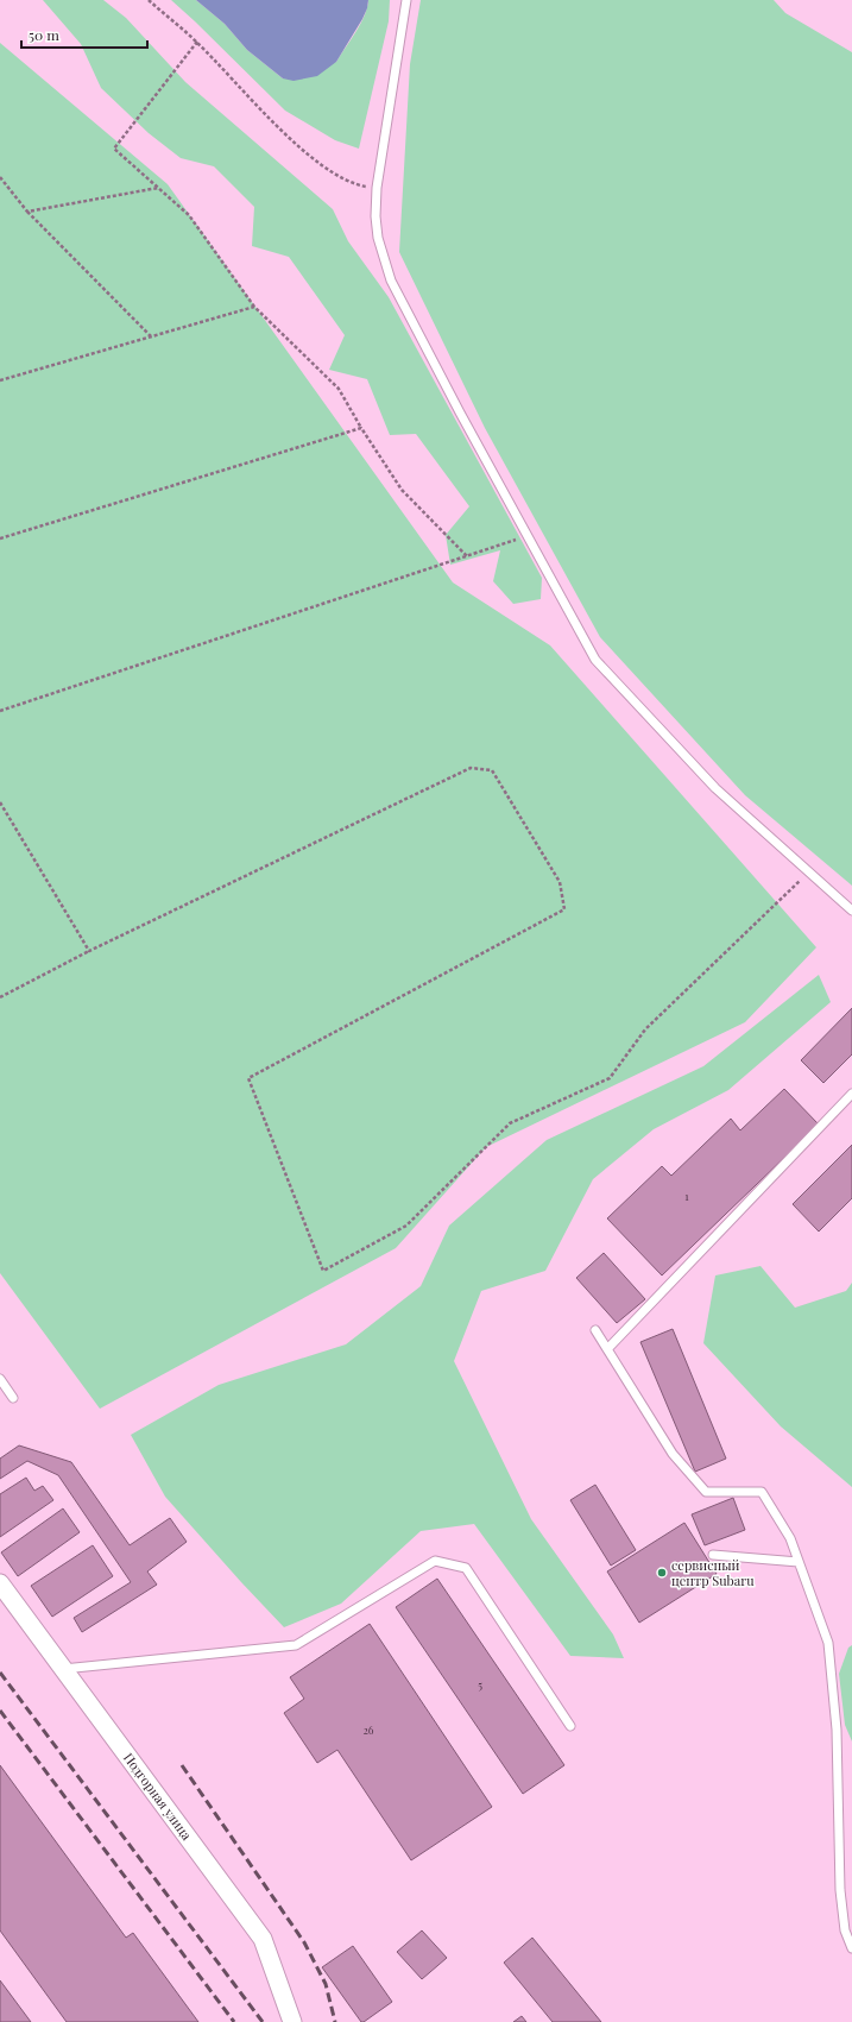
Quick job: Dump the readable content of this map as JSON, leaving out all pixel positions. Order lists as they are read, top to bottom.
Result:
{
  "streets": {
    "street": ["Подгорная улица"]
  },
  "places": ["сервисный центр Subaru"],
  "house_numbers": ["1", "5", "26"],
  "scale_bar": "50 m"
}
